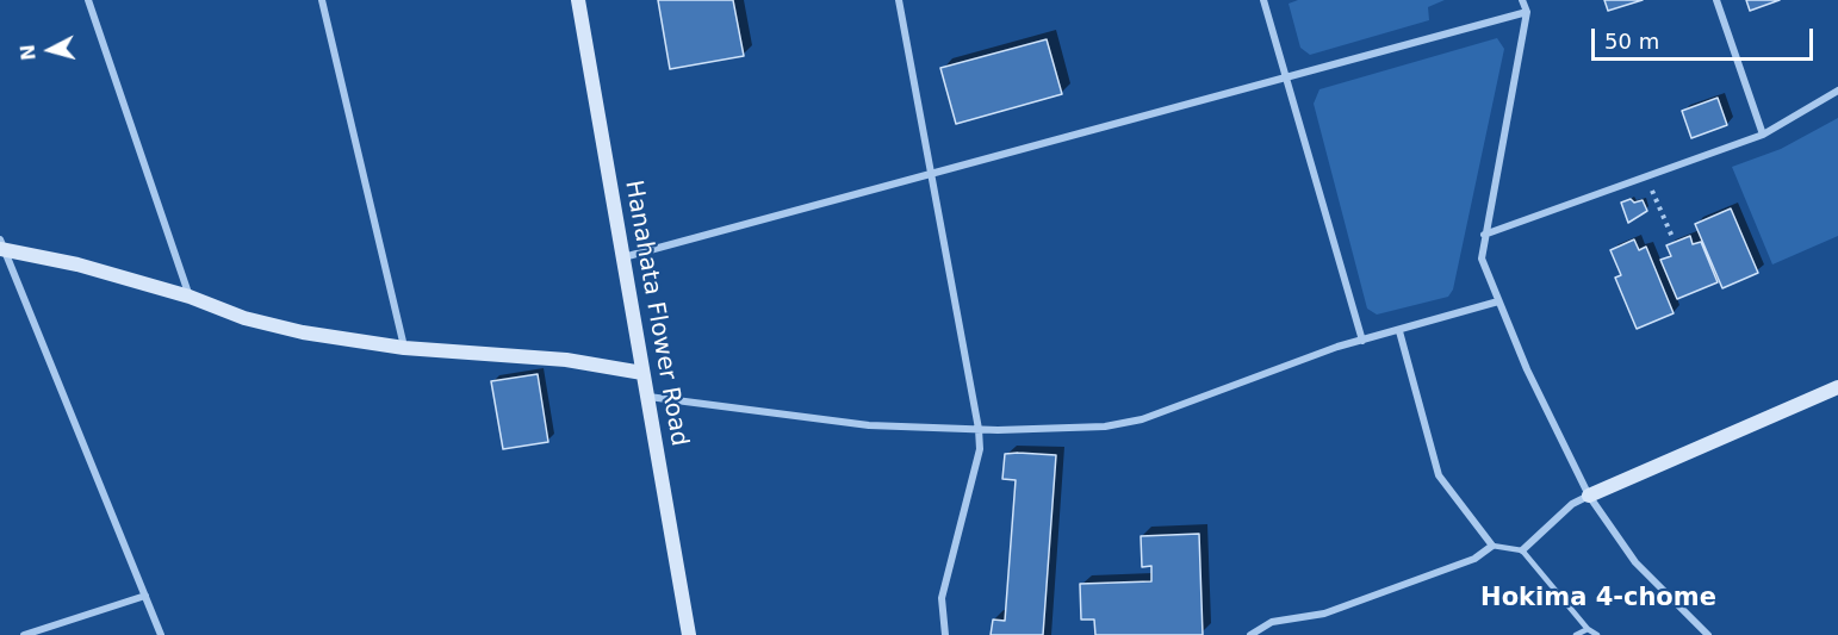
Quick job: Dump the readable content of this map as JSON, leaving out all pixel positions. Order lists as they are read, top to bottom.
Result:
{
  "streets": {
    "street": ["Hanahata Flower Road"]
  },
  "districts": ["Hokima 4-chome"],
  "scale_bar": "50 m",
  "north": "left"
}
